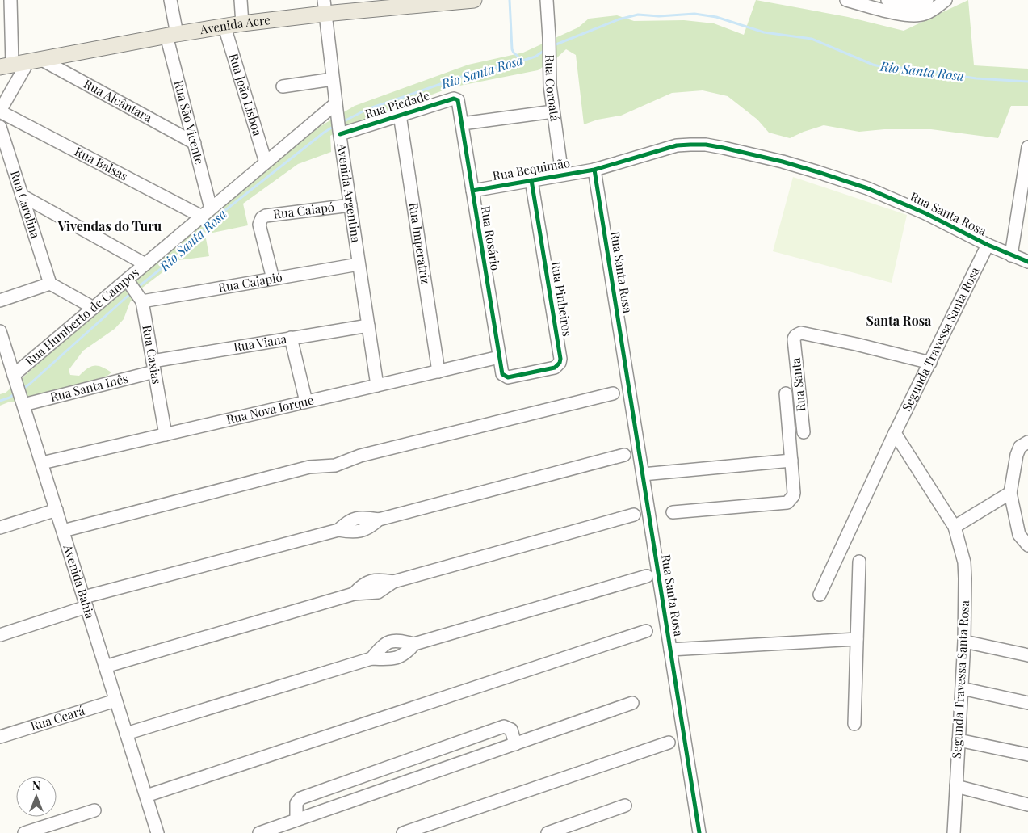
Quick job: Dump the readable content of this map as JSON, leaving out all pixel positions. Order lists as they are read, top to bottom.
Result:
{
  "streets": {
    "main road": ["Avenida Acre"],
    "street": [
      "Rua Coroatá",
      "Rua João Lisboa",
      "Rua Alcântara",
      "Rua Piedade",
      "Rua São Vicente",
      "Rua Balsas",
      "Rua Bequimão",
      "Avenida Argentina",
      "Rua Carolina",
      "Rua Caiapó",
      "Rua Santa Rosa",
      "Rua Rosário",
      "Rua Imperatriz",
      "Rua Cajapió",
      "Rua Pinheiros",
      "Rua Humberto de Campos",
      "Segunda Travessa Santa Rosa",
      "Rua Viana",
      "Rua Caxias",
      "Rua Santa",
      "Rua Santa Inês",
      "Rua Nova Iorque",
      "Avenida Bahia",
      "Rua Ceará"
    ]
  },
  "crossings": [
    ["Avenida Acre", "Rua João Lisboa"],
    ["Avenida Acre", "Rua Alcântara"],
    ["Avenida Acre", "Rua São Vicente"],
    ["Avenida Acre", "Avenida Argentina"],
    ["Rua Coroatá", "Rua Bequimão"],
    ["Rua João Lisboa", "Rua Humberto de Campos"],
    ["Rua Alcântara", "Rua São Vicente"],
    ["Rua Piedade", "Avenida Argentina"],
    ["Rua Piedade", "Rua Rosário"],
    ["Rua Piedade", "Rua Imperatriz"],
    ["Rua São Vicente", "Rua Balsas"],
    ["Rua São Vicente", "Rua Humberto de Campos"],
    ["Rua Balsas", "Rua Humberto de Campos"],
    ["Rua Bequimão", "Rua Santa Rosa"],
    ["Rua Bequimão", "Rua Rosário"],
    ["Rua Bequimão", "Rua Pinheiros"],
    ["Avenida Argentina", "Rua Caiapó"],
    ["Avenida Argentina", "Rua Cajapió"],
    ["Avenida Argentina", "Rua Humberto de Campos"],
    ["Avenida Argentina", "Rua Viana"],
    ["Avenida Argentina", "Rua Nova Iorque"],
    ["Rua Caiapó", "Rua Cajapió"],
    ["Rua Santa Rosa", "Segunda Travessa Santa Rosa"],
    ["Rua Rosário", "Rua Pinheiros"],
    ["Rua Rosário", "Rua Nova Iorque"],
    ["Rua Imperatriz", "Rua Nova Iorque"],
    ["Rua Cajapió", "Rua Caxias"],
    ["Rua Humberto de Campos", "Rua Caxias"],
    ["Rua Humberto de Campos", "Avenida Bahia"],
    ["Segunda Travessa Santa Rosa", "Rua Santa"],
    ["Rua Viana", "Rua Caxias"],
    ["Rua Viana", "Rua Santa Inês"],
    ["Rua Caxias", "Rua Santa Inês"],
    ["Rua Caxias", "Rua Nova Iorque"],
    ["Rua Santa Inês", "Avenida Bahia"],
    ["Rua Nova Iorque", "Avenida Bahia"],
    ["Avenida Bahia", "Rua Ceará"]
  ],
  "districts": ["Vivendas do Turu", "Santa Rosa"],
  "water": ["Rio Santa Rosa"],
  "north": "top"
}
